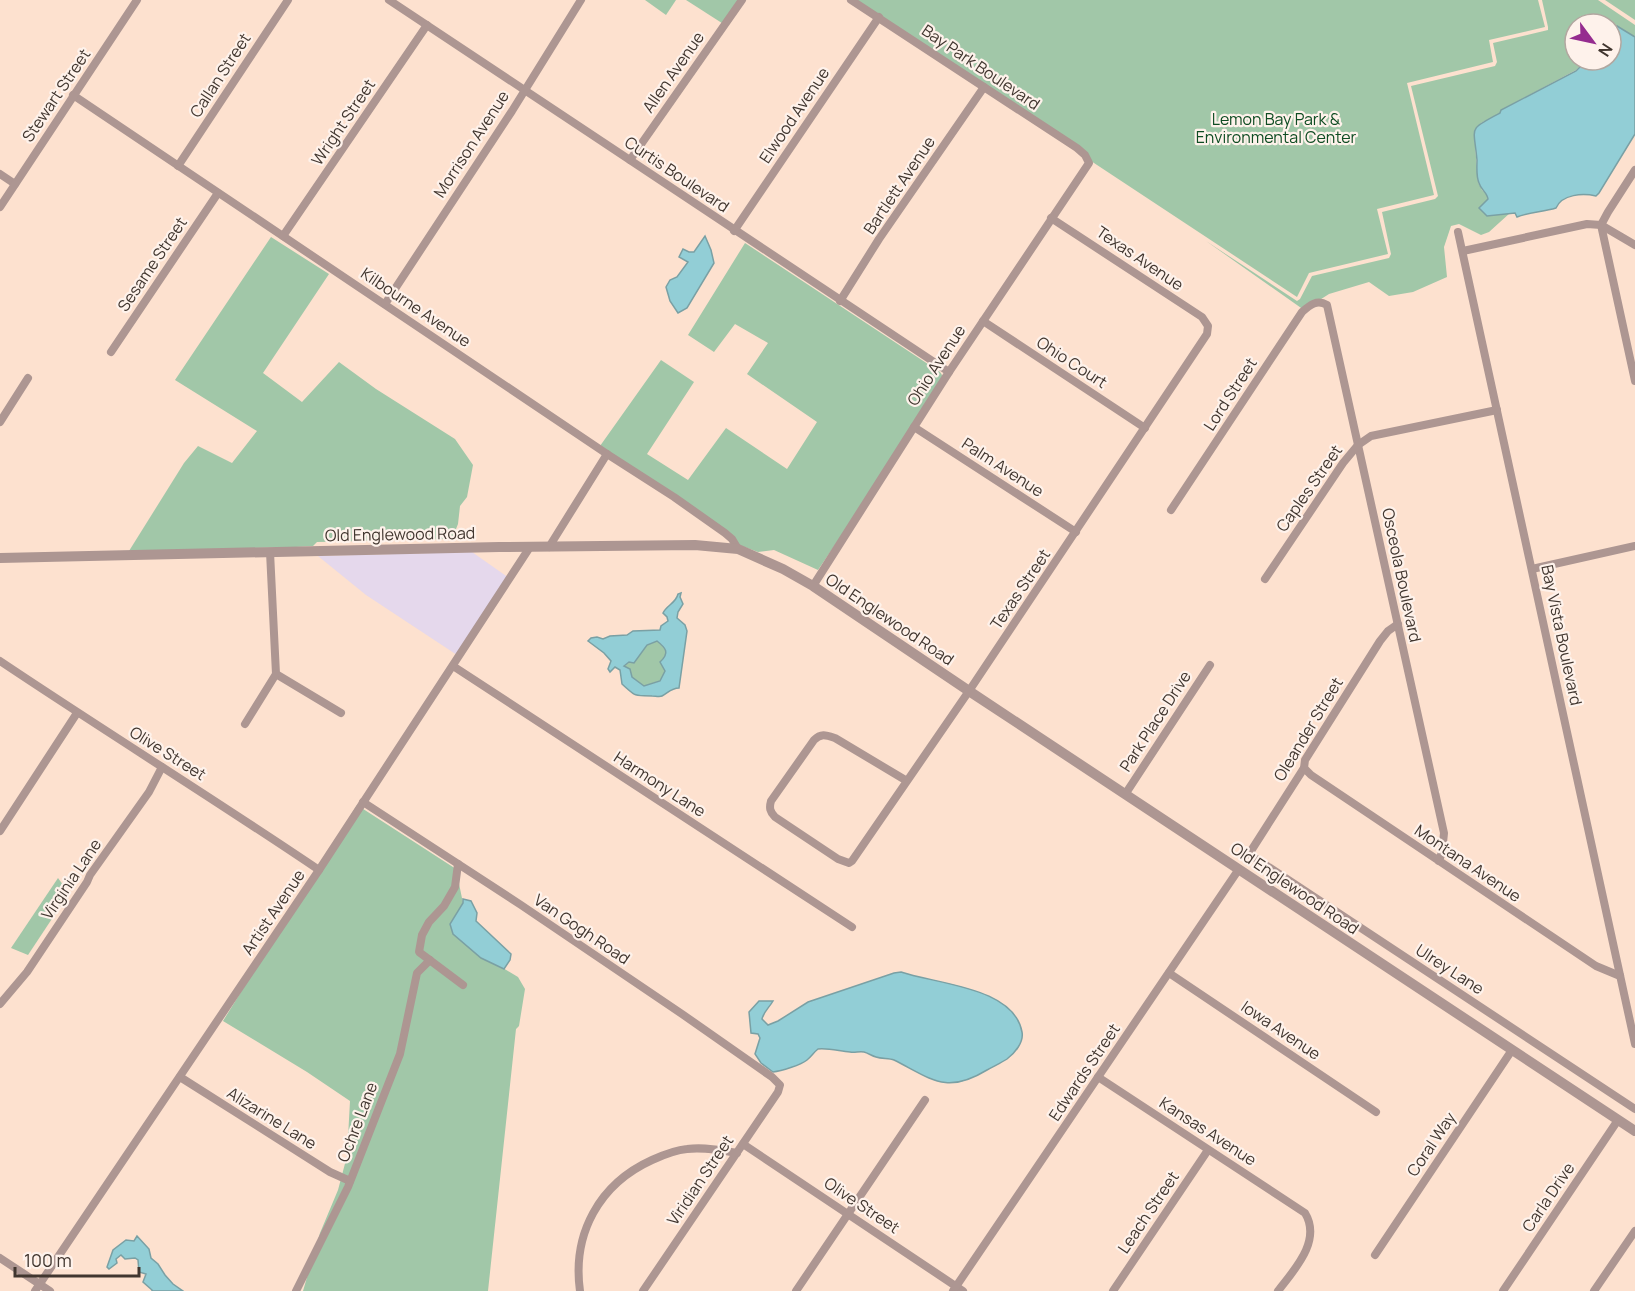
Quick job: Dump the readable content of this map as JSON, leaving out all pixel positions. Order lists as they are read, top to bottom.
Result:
{
  "streets": {
    "street": [
      "Bay Park Boulevard",
      "Allen Avenue",
      "Callan Street",
      "Stewart Street",
      "Elwood Avenue",
      "Wright Street",
      "Morrison Avenue",
      "Curtis Boulevard",
      "Bartlett Avenue",
      "Texas Avenue",
      "Sesame Street",
      "Kilbourne Avenue",
      "Ohio Court",
      "Ohio Avenue",
      "Lord Street",
      "Palm Avenue",
      "Caples Street",
      "Old Englewood Road",
      "Osceola Boulevard",
      "Texas Street",
      "Bay Vista Boulevard",
      "Park Place Drive",
      "Oleander Street",
      "Olive Street",
      "Harmony Lane",
      "Montana Avenue",
      "Virginia Lane",
      "Artist Avenue",
      "Van Gogh Road",
      "Ulrey Lane",
      "Iowa Avenue",
      "Edwards Street",
      "Alizarine Lane",
      "Ochre Lane",
      "Kansas Avenue",
      "Coral Way",
      "Viridian Street",
      "Carla Drive",
      "Leach Street"
    ]
  },
  "crossings": [
    ["Bay Park Boulevard", "Elwood Avenue"],
    ["Bay Park Boulevard", "Bartlett Avenue"],
    ["Bay Park Boulevard", "Ohio Avenue"],
    ["Allen Avenue", "Curtis Boulevard"],
    ["Callan Street", "Kilbourne Avenue"],
    ["Stewart Street", "Kilbourne Avenue"],
    ["Elwood Avenue", "Curtis Boulevard"],
    ["Wright Street", "Curtis Boulevard"],
    ["Wright Street", "Kilbourne Avenue"],
    ["Morrison Avenue", "Curtis Boulevard"],
    ["Morrison Avenue", "Kilbourne Avenue"],
    ["Curtis Boulevard", "Bartlett Avenue"],
    ["Curtis Boulevard", "Ohio Avenue"],
    ["Texas Avenue", "Ohio Avenue"],
    ["Texas Avenue", "Texas Street"],
    ["Sesame Street", "Kilbourne Avenue"],
    ["Kilbourne Avenue", "Old Englewood Road"],
    ["Ohio Court", "Ohio Avenue"],
    ["Ohio Court", "Texas Street"],
    ["Ohio Avenue", "Palm Avenue"],
    ["Ohio Avenue", "Old Englewood Road"],
    ["Lord Street", "Osceola Boulevard"],
    ["Palm Avenue", "Texas Street"],
    ["Caples Street", "Osceola Boulevard"],
    ["Caples Street", "Bay Vista Boulevard"],
    ["Old Englewood Road", "Texas Street"],
    ["Old Englewood Road", "Park Place Drive"],
    ["Old Englewood Road", "Artist Avenue"],
    ["Old Englewood Road", "Edwards Street"],
    ["Old Englewood Road", "Coral Way"],
    ["Old Englewood Road", "Carla Drive"],
    ["Osceola Boulevard", "Oleander Street"],
    ["Osceola Boulevard", "Montana Avenue"],
    ["Bay Vista Boulevard", "Montana Avenue"],
    ["Oleander Street", "Montana Avenue"],
    ["Oleander Street", "Ulrey Lane"],
    ["Olive Street", "Virginia Lane"],
    ["Olive Street", "Artist Avenue"],
    ["Olive Street", "Edwards Street"],
    ["Olive Street", "Viridian Street"],
    ["Harmony Lane", "Artist Avenue"],
    ["Artist Avenue", "Van Gogh Road"],
    ["Artist Avenue", "Alizarine Lane"],
    ["Van Gogh Road", "Viridian Street"],
    ["Iowa Avenue", "Edwards Street"],
    ["Edwards Street", "Kansas Avenue"],
    ["Alizarine Lane", "Ochre Lane"],
    ["Kansas Avenue", "Leach Street"]
  ],
  "parks": ["Lemon Bay Park & Environmental Center"],
  "scale_bar": "100 m",
  "north": "bottom right"
}
